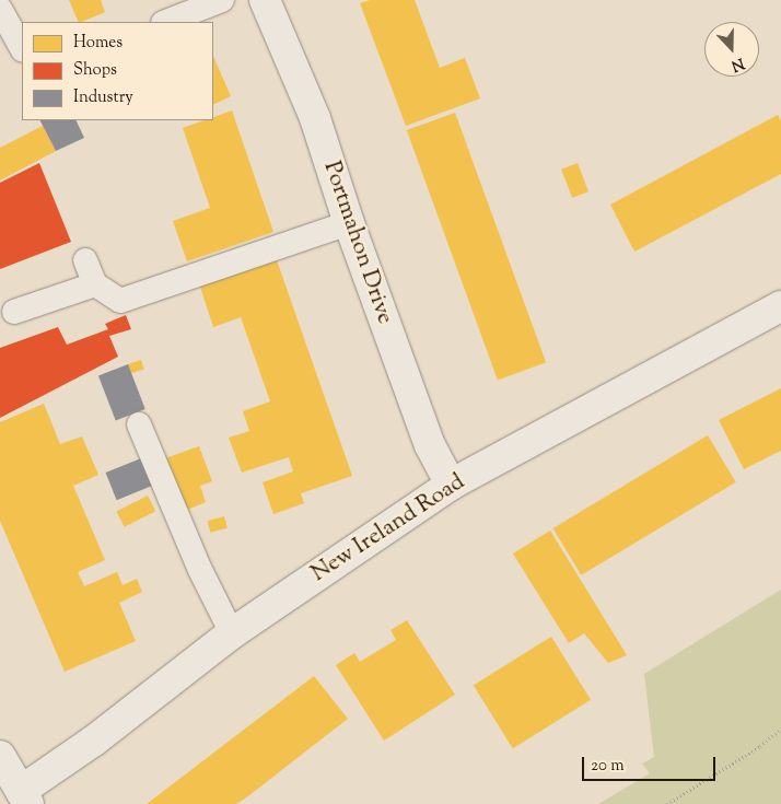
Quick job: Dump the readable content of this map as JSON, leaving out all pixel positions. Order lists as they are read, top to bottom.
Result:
{
  "streets": {
    "street": ["Portmahon Drive", "New Ireland Road"]
  },
  "crossings": [
    ["Portmahon Drive", "New Ireland Road"]
  ],
  "legend": ["Homes", "Shops", "Industry"],
  "scale_bar": "20 m",
  "north": "bottom"
}
